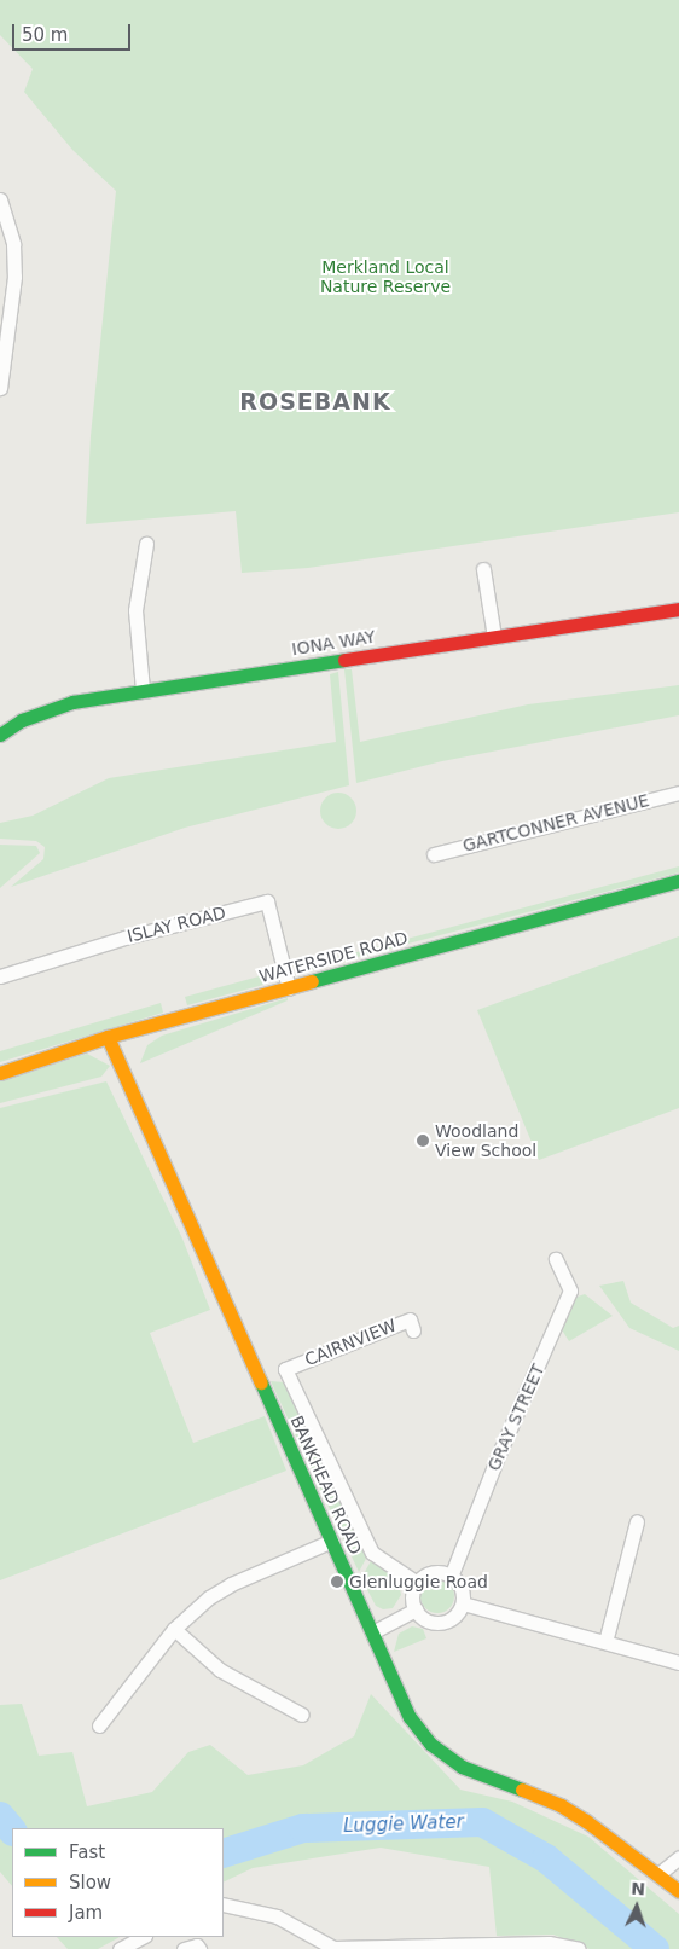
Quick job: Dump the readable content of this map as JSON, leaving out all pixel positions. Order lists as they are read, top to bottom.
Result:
{
  "streets": {
    "street": [
      "IONA WAY",
      "GARTCONNER AVENUE",
      "ISLAY ROAD",
      "WATERSIDE ROAD",
      "CAIRNVIEW",
      "GRAY STREET",
      "BANKHEAD ROAD"
    ]
  },
  "crossings": [
    ["ISLAY ROAD", "WATERSIDE ROAD"],
    ["WATERSIDE ROAD", "BANKHEAD ROAD"],
    ["CAIRNVIEW", "GRAY STREET"]
  ],
  "districts": ["ROSEBANK"],
  "water": ["Luggie Water"],
  "parks": ["Merkland Local Nature Reserve"],
  "places": ["Woodland View School", "Glenluggie Road"],
  "legend": ["Fast", "Slow", "Jam"],
  "scale_bar": "50 m",
  "north": "top"
}
